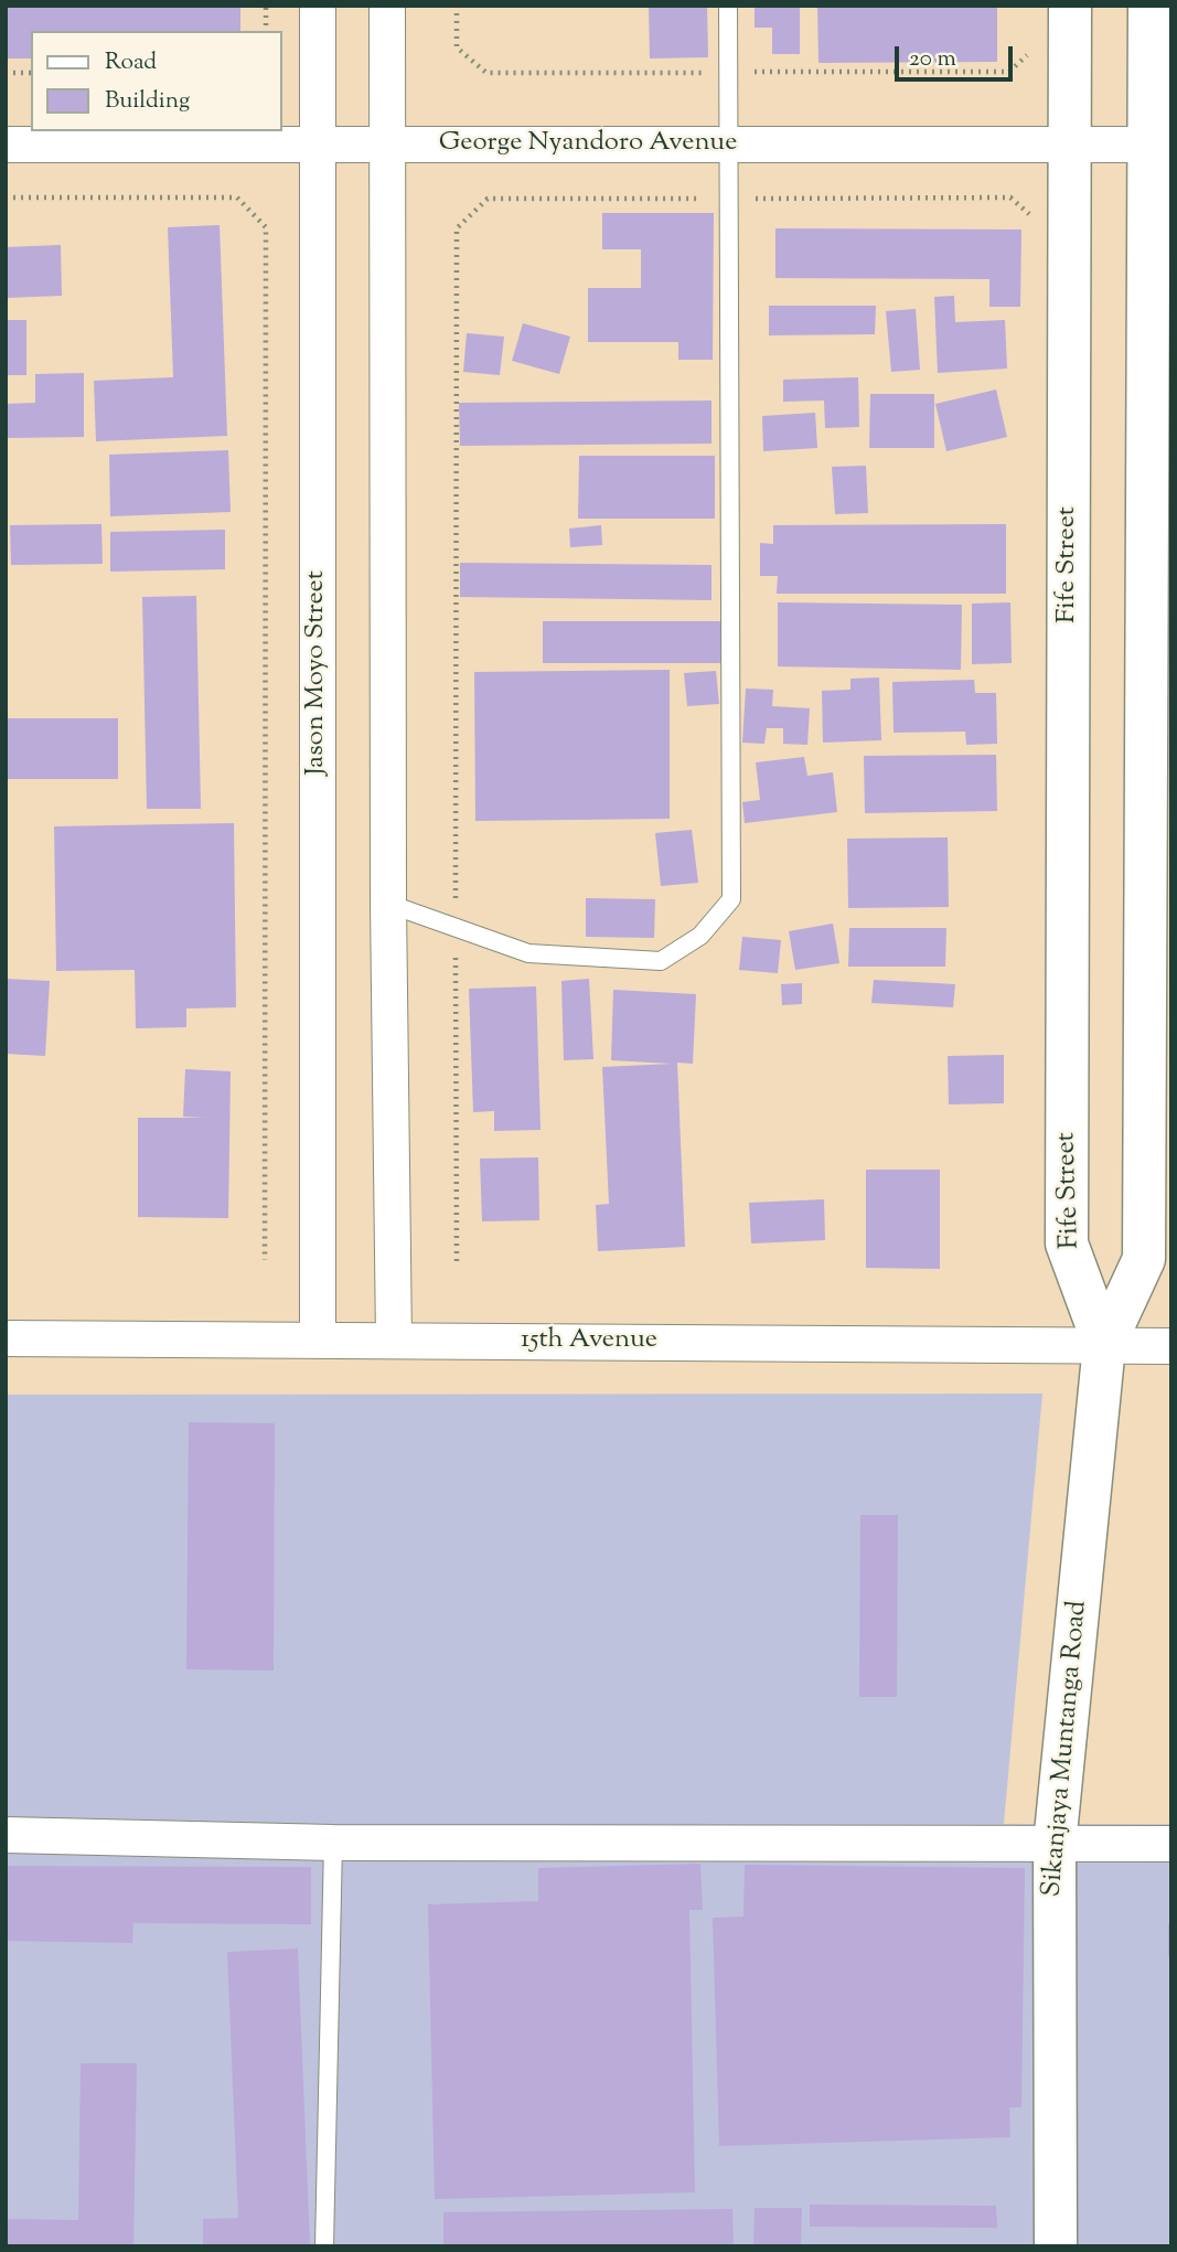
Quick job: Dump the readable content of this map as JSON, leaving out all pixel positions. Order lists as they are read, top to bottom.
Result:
{
  "streets": {
    "street": [
      "George Nyandoro Avenue",
      "Fife Street",
      "Jason Moyo Street",
      "15th Avenue",
      "Sikanjaya Muntanga Road"
    ]
  },
  "crossings": [
    ["George Nyandoro Avenue", "Fife Street"],
    ["George Nyandoro Avenue", "Jason Moyo Street"],
    ["Fife Street", "15th Avenue"],
    ["Fife Street", "Sikanjaya Muntanga Road"],
    ["Jason Moyo Street", "15th Avenue"],
    ["15th Avenue", "Sikanjaya Muntanga Road"]
  ],
  "legend": ["Road", "Building"],
  "scale_bar": "20 m"
}
